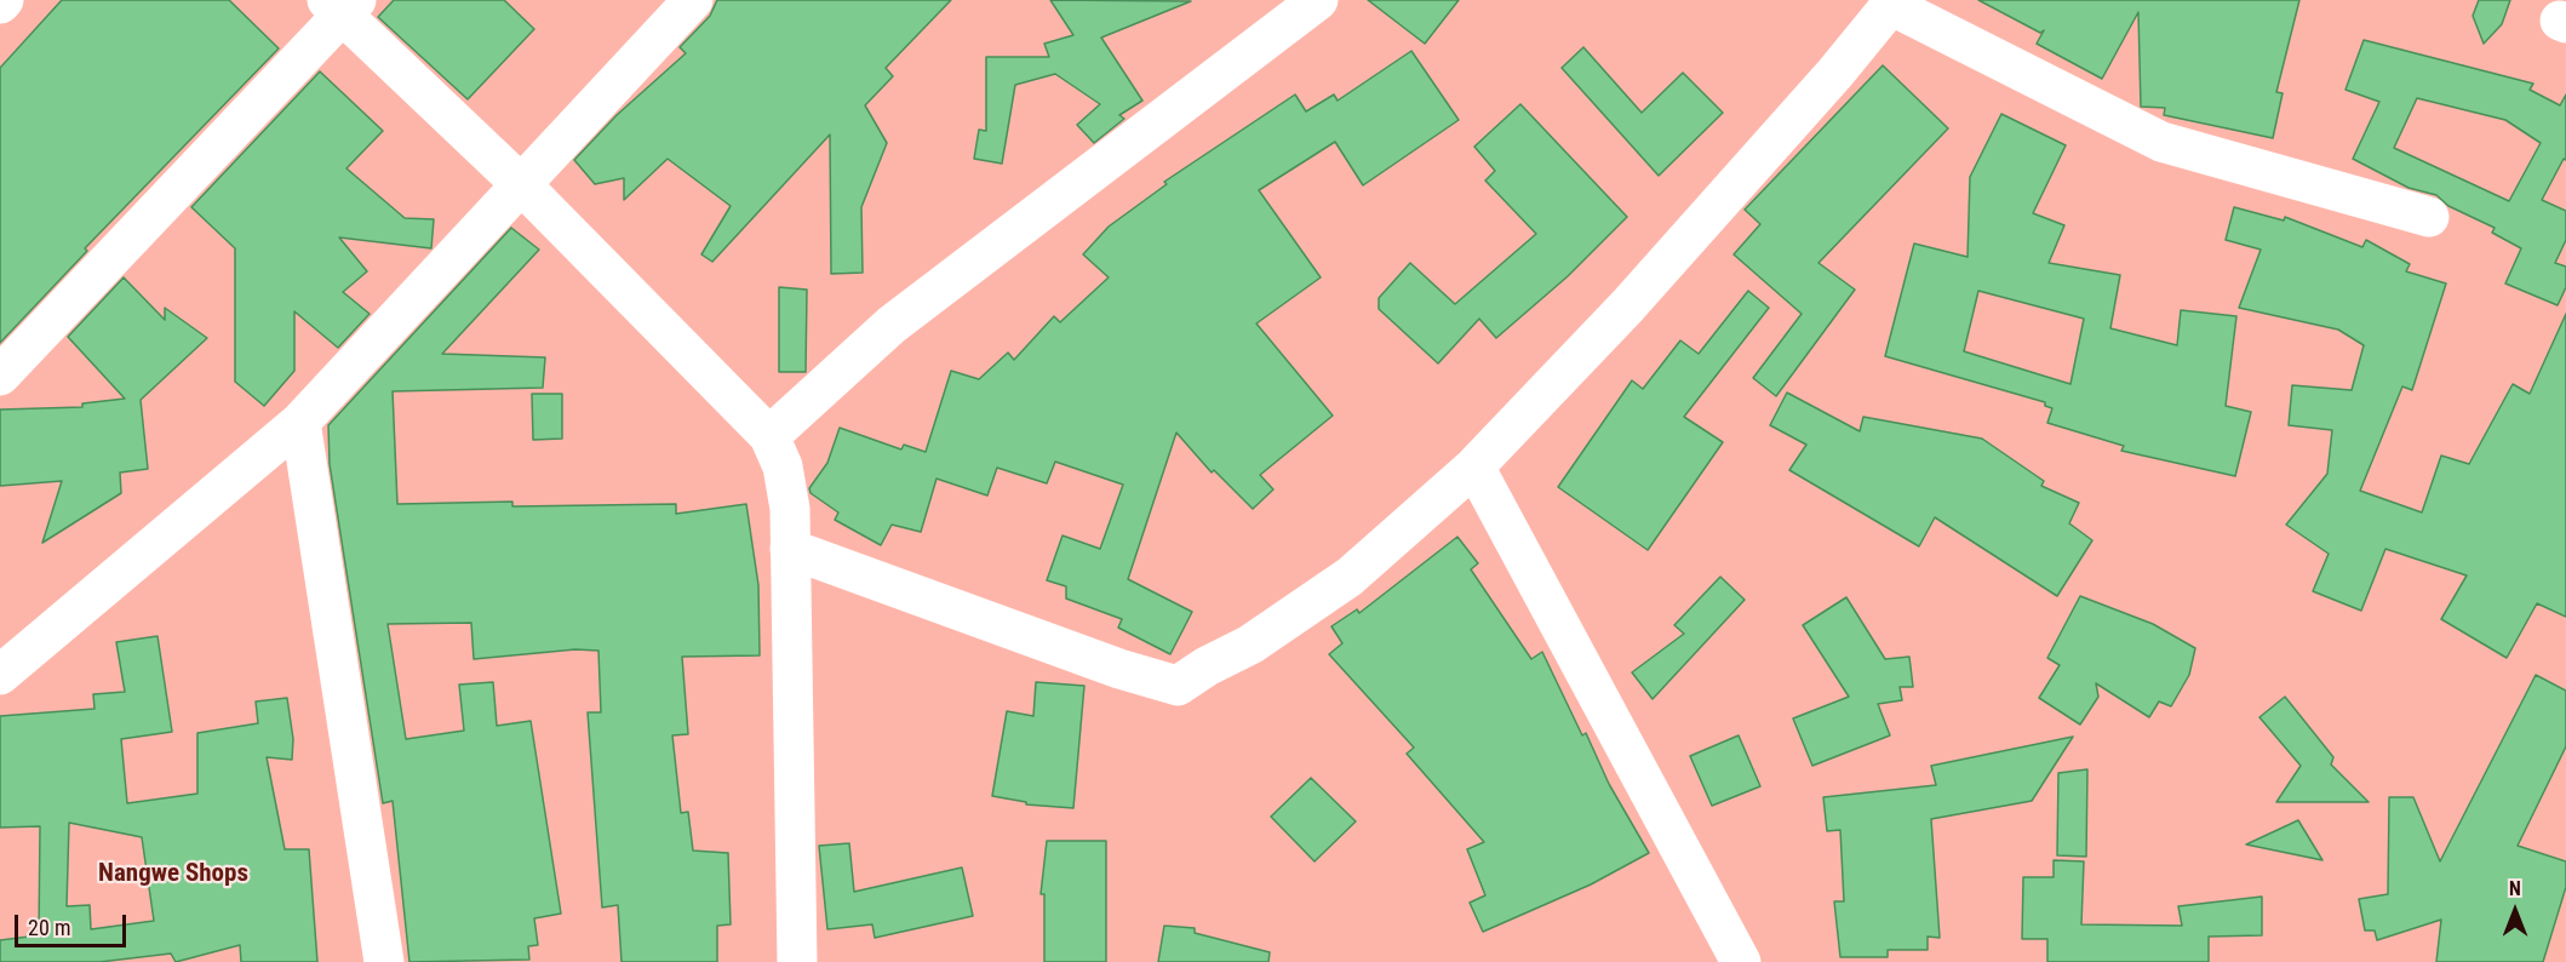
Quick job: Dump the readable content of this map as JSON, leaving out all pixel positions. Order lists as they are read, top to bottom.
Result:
{
  "districts": ["Nangwe Shops"],
  "scale_bar": "20 m",
  "north": "top"
}
